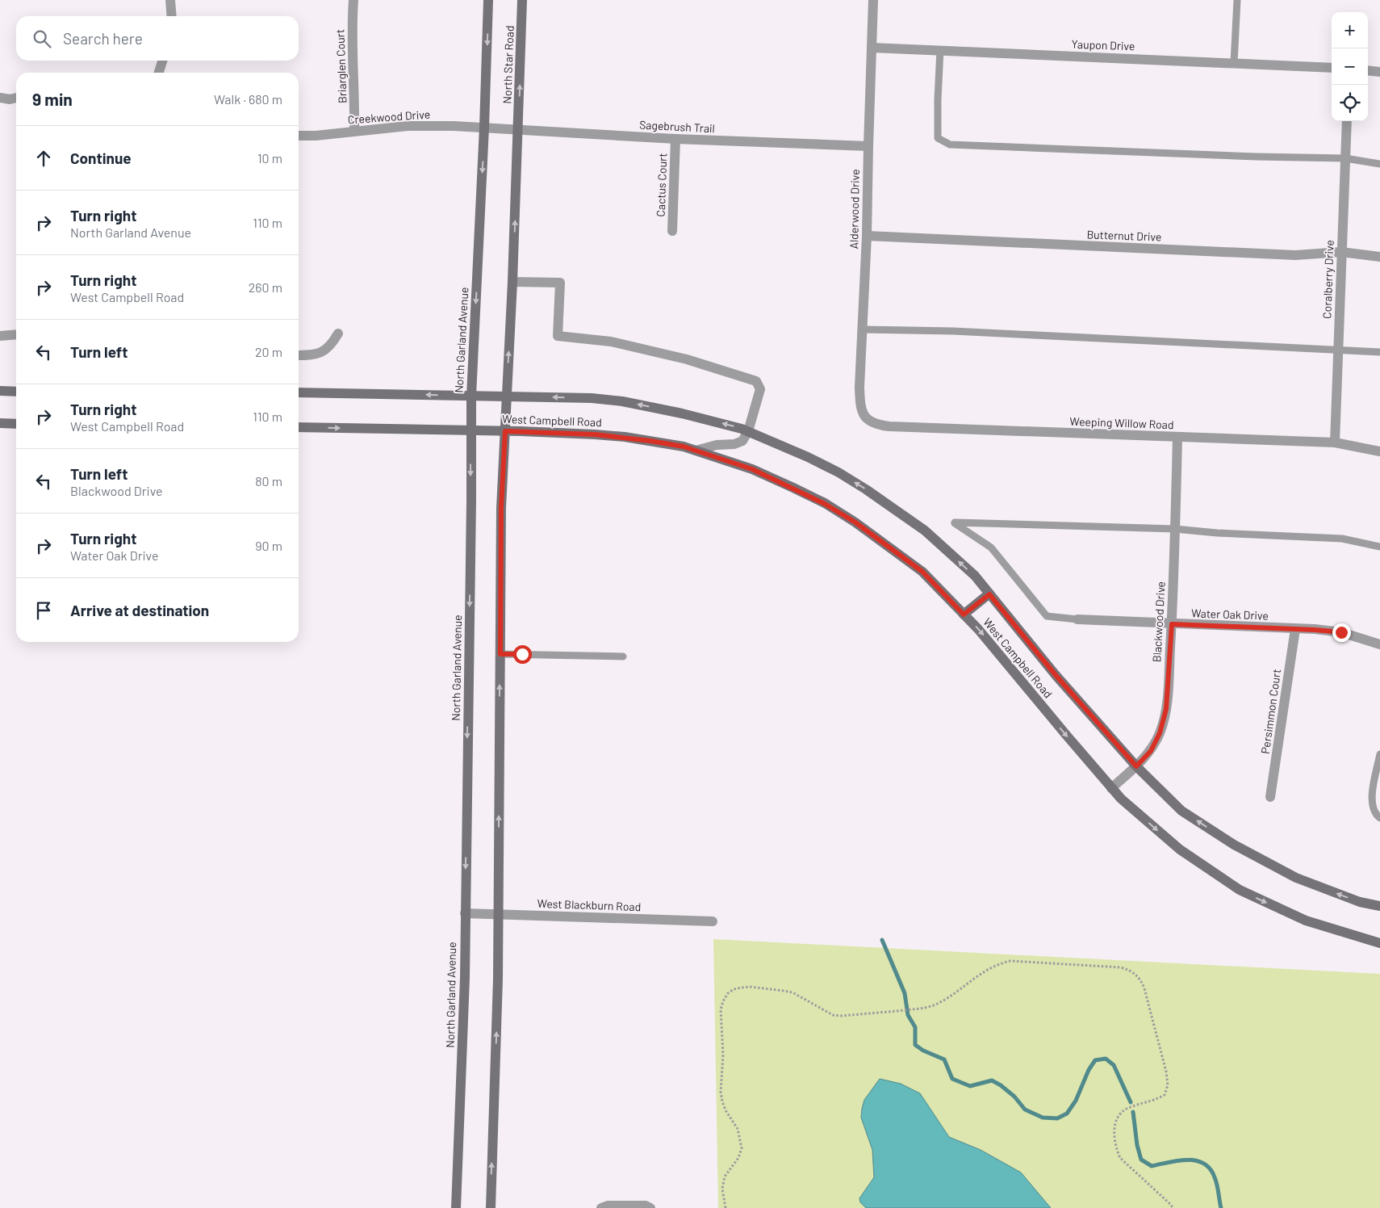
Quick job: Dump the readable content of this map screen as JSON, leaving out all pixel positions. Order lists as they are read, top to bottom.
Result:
{
  "streets": {
    "main road": ["North Star Road", "North Garland Avenue", "West Campbell Road"],
    "street": [
      "Yaupon Drive",
      "Briarglen Court",
      "Creekwood Drive",
      "Sagebrush Trail",
      "Cactus Court",
      "Alderwood Drive",
      "Butternut Drive",
      "Coralberry Drive",
      "Weeping Willow Road",
      "Water Oak Drive",
      "Blackwood Drive",
      "Persimmon Court",
      "West Blackburn Road"
    ]
  },
  "crossings": [
    ["Yaupon Drive", "Alderwood Drive"],
    ["North Star Road", "Creekwood Drive"],
    ["North Star Road", "Sagebrush Trail"],
    ["North Star Road", "North Garland Avenue"],
    ["Briarglen Court", "Creekwood Drive"],
    ["Creekwood Drive", "Sagebrush Trail"],
    ["Creekwood Drive", "North Garland Avenue"],
    ["Sagebrush Trail", "Cactus Court"],
    ["Sagebrush Trail", "Alderwood Drive"],
    ["Sagebrush Trail", "North Garland Avenue"],
    ["Alderwood Drive", "Butternut Drive"],
    ["Alderwood Drive", "Weeping Willow Road"],
    ["Butternut Drive", "Coralberry Drive"],
    ["Coralberry Drive", "Weeping Willow Road"],
    ["North Garland Avenue", "West Campbell Road"],
    ["North Garland Avenue", "West Blackburn Road"],
    ["West Campbell Road", "Blackwood Drive"],
    ["Weeping Willow Road", "Blackwood Drive"],
    ["Water Oak Drive", "Blackwood Drive"],
    ["Water Oak Drive", "Persimmon Court"]
  ],
  "page": {
    "map_buttons": ["+", "−"],
    "search": "Search here",
    "heading": ["9 min", "Walk · 680 m"],
    "list": [
      ["Continue", "10 m"],
      ["Turn right", "North Garland Avenue", "110 m"],
      ["Turn right", "West Campbell Road", "260 m"],
      ["Turn left", "20 m"],
      ["Turn right", "West Campbell Road", "110 m"],
      ["Turn left", "Blackwood Drive", "80 m"],
      ["Turn right", "Water Oak Drive", "90 m"],
      "Arrive at destination"
    ]
  }
}
